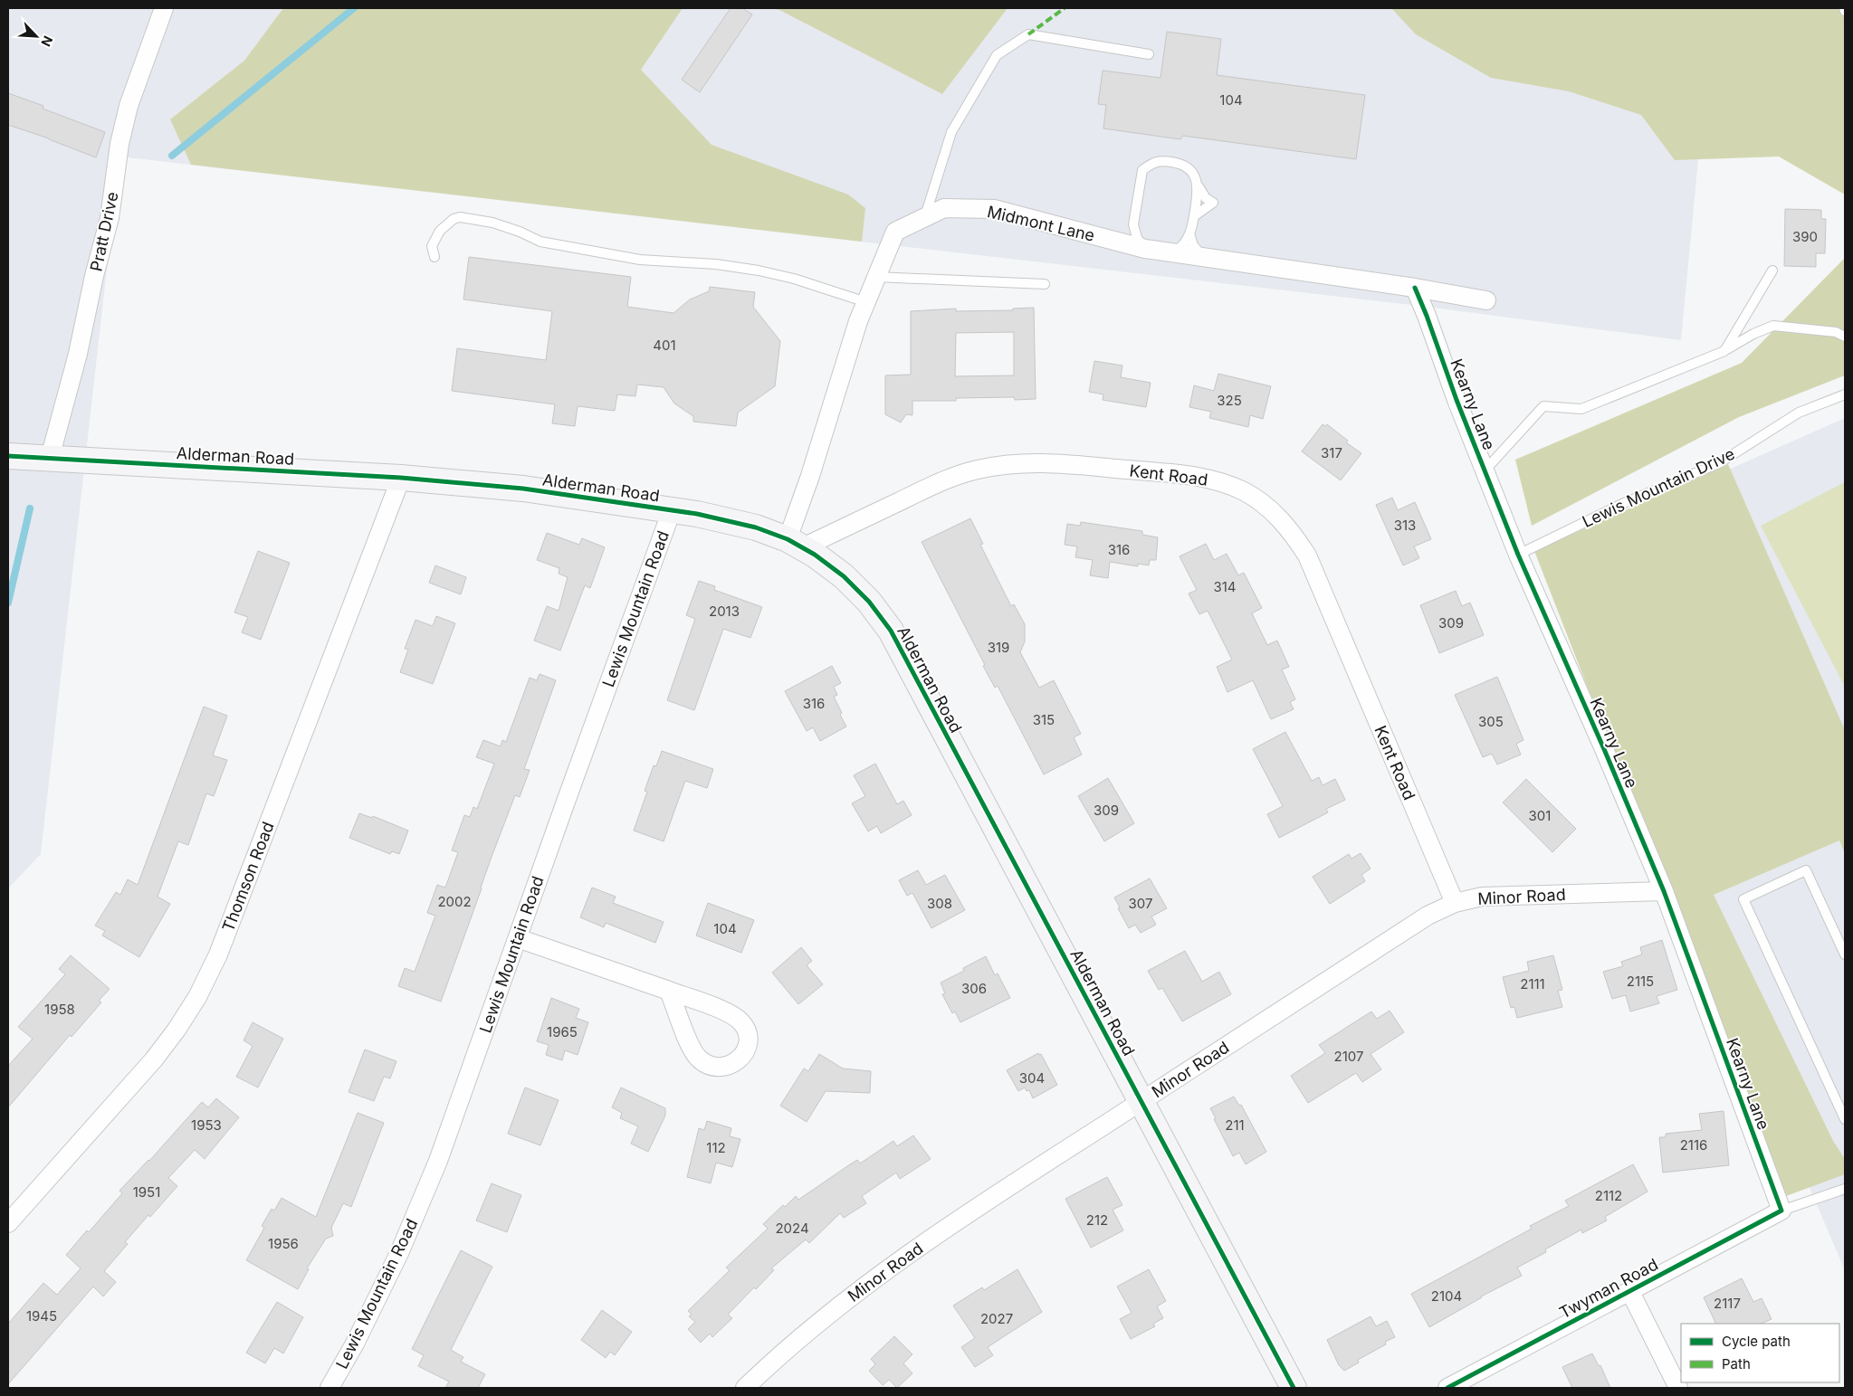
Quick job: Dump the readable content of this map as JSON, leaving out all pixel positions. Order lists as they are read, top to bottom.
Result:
{
  "streets": {
    "main road": ["Alderman Road"],
    "street": [
      "Midmont Lane",
      "Pratt Drive",
      "Kearny Lane",
      "Kent Road",
      "Lewis Mountain Road",
      "Thomson Road",
      "Minor Road",
      "Twyman Road"
    ],
    "lane": ["Lewis Mountain Drive"]
  },
  "crossings": [
    ["Midmont Lane", "Kearny Lane"],
    ["Midmont Lane", "Alderman Road"],
    ["Midmont Lane", "Kent Road"],
    ["Pratt Drive", "Alderman Road"],
    ["Kearny Lane", "Lewis Mountain Drive"],
    ["Kearny Lane", "Minor Road"],
    ["Kearny Lane", "Twyman Road"],
    ["Alderman Road", "Kent Road"],
    ["Alderman Road", "Lewis Mountain Road"],
    ["Alderman Road", "Thomson Road"],
    ["Alderman Road", "Minor Road"],
    ["Kent Road", "Minor Road"]
  ],
  "house_numbers": [
    "104",
    "390",
    "401",
    "325",
    "317",
    "313",
    "316",
    "314",
    "2013",
    "309",
    "319",
    "316",
    "315",
    "305",
    "309",
    "301",
    "2002",
    "308",
    "307",
    "104",
    "2115",
    "2111",
    "306",
    "1958",
    "1965",
    "2107",
    "304",
    "1953",
    "211",
    "2116",
    "112",
    "1951",
    "2112",
    "212",
    "2024",
    "1956",
    "2104",
    "2117",
    "1945",
    "2027"
  ],
  "legend": ["Cycle path", "Path"],
  "north": "bottom right"
}
